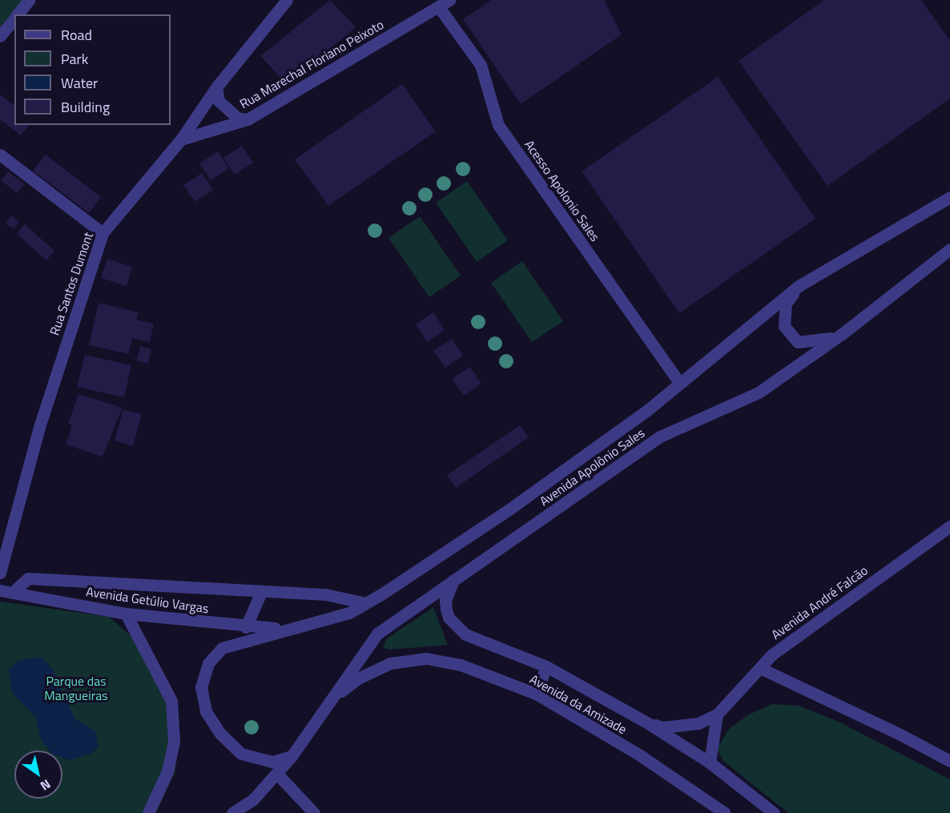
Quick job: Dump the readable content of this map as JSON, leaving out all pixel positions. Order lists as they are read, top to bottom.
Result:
{
  "streets": {
    "street": [
      "Rua Marechal Floriano Peixoto",
      "Acesso Apolonio Sales",
      "Rua Santos Dumont",
      "Avenida Apolônio Sales",
      "Avenida Getúlio Vargas",
      "Avenida André Falcão",
      "Avenida da Amizade"
    ]
  },
  "crossings": [
    ["Rua Marechal Floriano Peixoto", "Acesso Apolonio Sales"],
    ["Rua Marechal Floriano Peixoto", "Rua Santos Dumont"],
    ["Acesso Apolonio Sales", "Avenida Apolônio Sales"],
    ["Avenida Apolônio Sales", "Avenida Getúlio Vargas"],
    ["Avenida Apolônio Sales", "Avenida da Amizade"],
    ["Avenida André Falcão", "Avenida da Amizade"]
  ],
  "parks": ["Parque das Mangueiras"],
  "legend": [
    "Road",
    "Park",
    "Water",
    "Building"
  ],
  "north": "bottom right"
}
